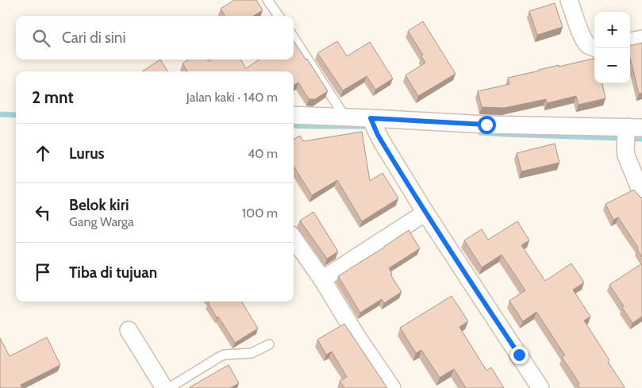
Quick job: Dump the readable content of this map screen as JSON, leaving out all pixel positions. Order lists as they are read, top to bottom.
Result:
{
  "page": {
    "map_buttons": ["+", "−"],
    "search": "Cari di sini",
    "heading": ["2 mnt", "Jalan kaki · 140 m"],
    "list": [
      ["Lurus", "40 m"],
      ["Belok kiri", "Gang Warga", "100 m"],
      "Tiba di tujuan"
    ]
  }
}
